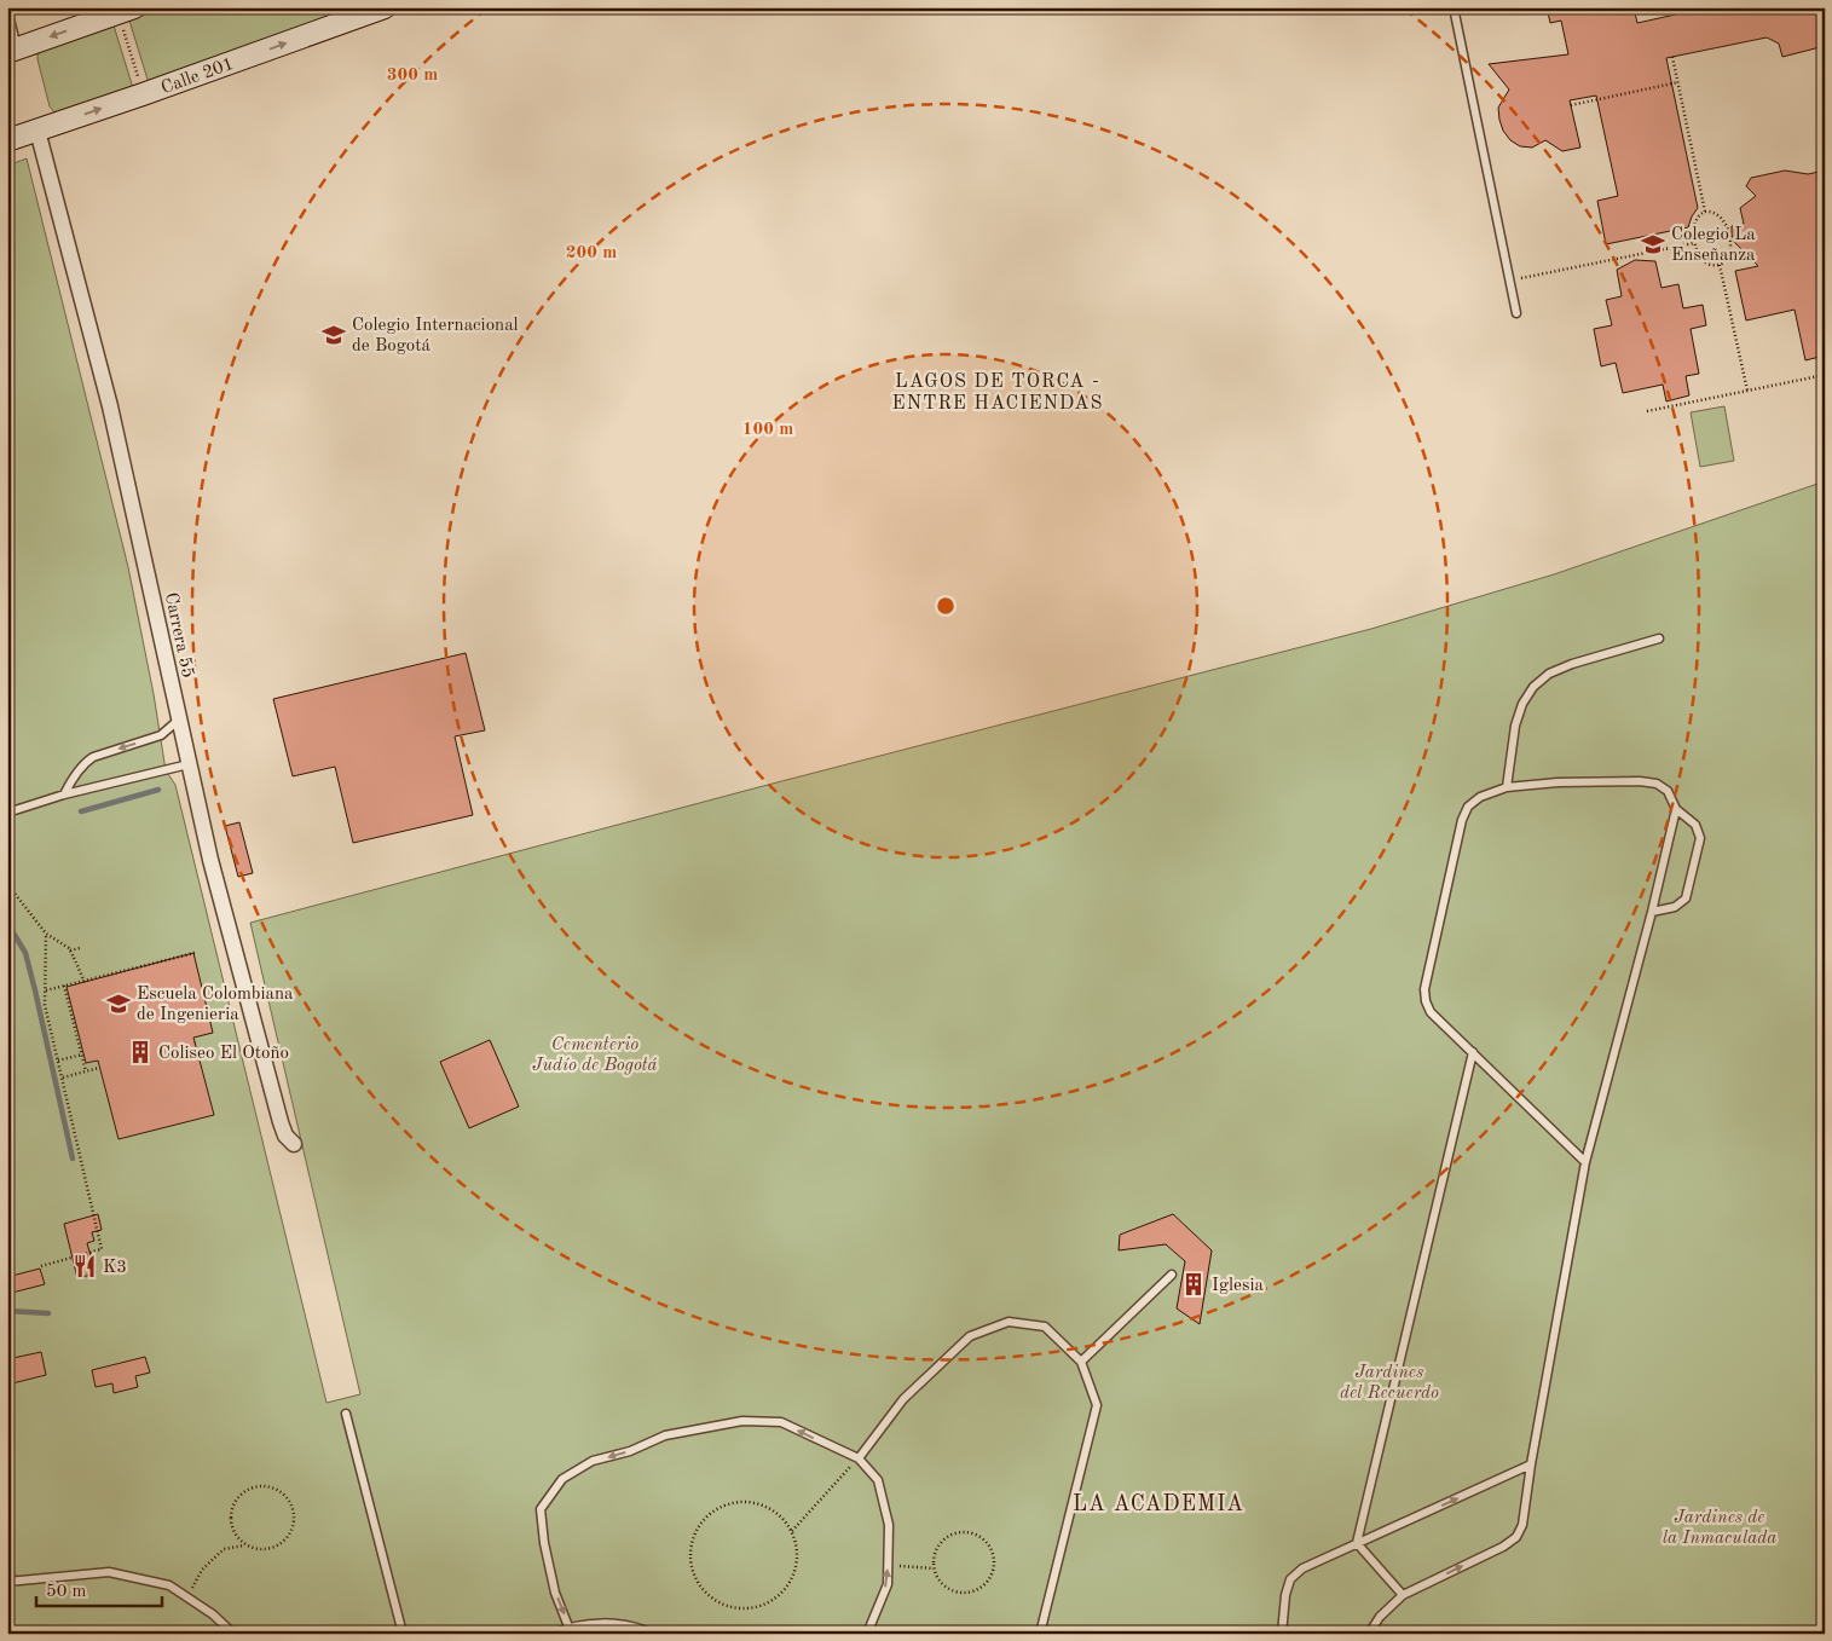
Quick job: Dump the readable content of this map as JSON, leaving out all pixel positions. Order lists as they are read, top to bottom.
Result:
{
  "streets": {
    "main road": ["Calle 201"],
    "street": ["Carrera 55"]
  },
  "crossings": [
    ["Calle 201", "Carrera 55"]
  ],
  "districts": ["LAGOS DE TORCA - ENTRE HACIENDAS", "LA ACADEMIA"],
  "parks": ["Cementerio Judío de Bogotá", "Jardines del Recuerdo", "Jardines de la Inmaculada"],
  "places": {
    "school or university": ["Colegio La Enseñanza", "Colegio Internacional de Bogotá", "Escuela Colombiana de Ingenieria"],
    "building": ["Coliseo El Otoño", "Iglesia"],
    "restaurant": ["K3"]
  },
  "scale_bar": "50 m",
  "rings": ["300 m", "200 m", "100 m"]
}
